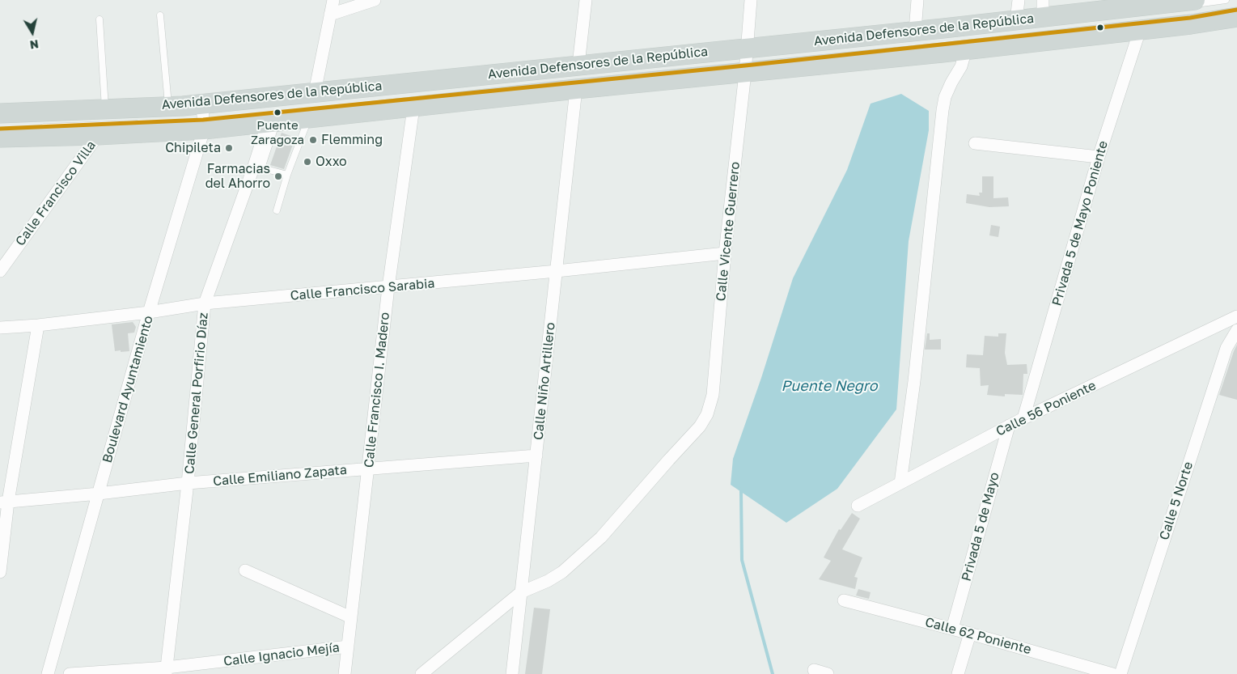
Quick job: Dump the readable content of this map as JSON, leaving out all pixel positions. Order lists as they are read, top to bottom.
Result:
{
  "streets": {
    "main road": ["Avenida Defensores de la República"],
    "street": [
      "Calle Francisco Villa",
      "Privada 5 de Mayo Poniente",
      "Calle Vicente Guerrero",
      "Calle Francisco Sarabia",
      "Calle Niño Artillero",
      "Boulevard Ayuntamiento",
      "Calle Francisco I. Madero",
      "Calle General Porfirio Díaz",
      "Calle 56 Poniente",
      "Calle Emiliano Zapata",
      "Calle 5 Norte",
      "Privada 5 de Mayo",
      "Calle 62 Poniente",
      "Calle Ignacio Mejía"
    ]
  },
  "crossings": [
    ["Avenida Defensores de la República", "Calle Francisco Villa"],
    ["Avenida Defensores de la República", "Privada 5 de Mayo Poniente"],
    ["Avenida Defensores de la República", "Calle Vicente Guerrero"],
    ["Avenida Defensores de la República", "Calle Niño Artillero"],
    ["Avenida Defensores de la República", "Boulevard Ayuntamiento"],
    ["Avenida Defensores de la República", "Calle Francisco I. Madero"],
    ["Avenida Defensores de la República", "Calle General Porfirio Díaz"],
    ["Privada 5 de Mayo Poniente", "Calle 56 Poniente"],
    ["Calle Vicente Guerrero", "Calle Francisco Sarabia"],
    ["Calle Vicente Guerrero", "Calle Niño Artillero"],
    ["Calle Francisco Sarabia", "Calle Niño Artillero"],
    ["Calle Francisco Sarabia", "Boulevard Ayuntamiento"],
    ["Calle Francisco Sarabia", "Calle Francisco I. Madero"],
    ["Calle Francisco Sarabia", "Calle General Porfirio Díaz"],
    ["Calle Niño Artillero", "Calle Emiliano Zapata"],
    ["Boulevard Ayuntamiento", "Calle Emiliano Zapata"],
    ["Calle Francisco I. Madero", "Calle Emiliano Zapata"],
    ["Calle Francisco I. Madero", "Calle Ignacio Mejía"],
    ["Calle General Porfirio Díaz", "Calle Emiliano Zapata"],
    ["Calle General Porfirio Díaz", "Calle Ignacio Mejía"],
    ["Calle 56 Poniente", "Privada 5 de Mayo"],
    ["Privada 5 de Mayo", "Calle 62 Poniente"]
  ],
  "water": ["Puente Negro"],
  "places": [
    "Puente Zaragoza",
    "Flemming",
    "Chipileta",
    "Oxxo",
    "Farmacias del Ahorro"
  ],
  "north": "bottom"
}
